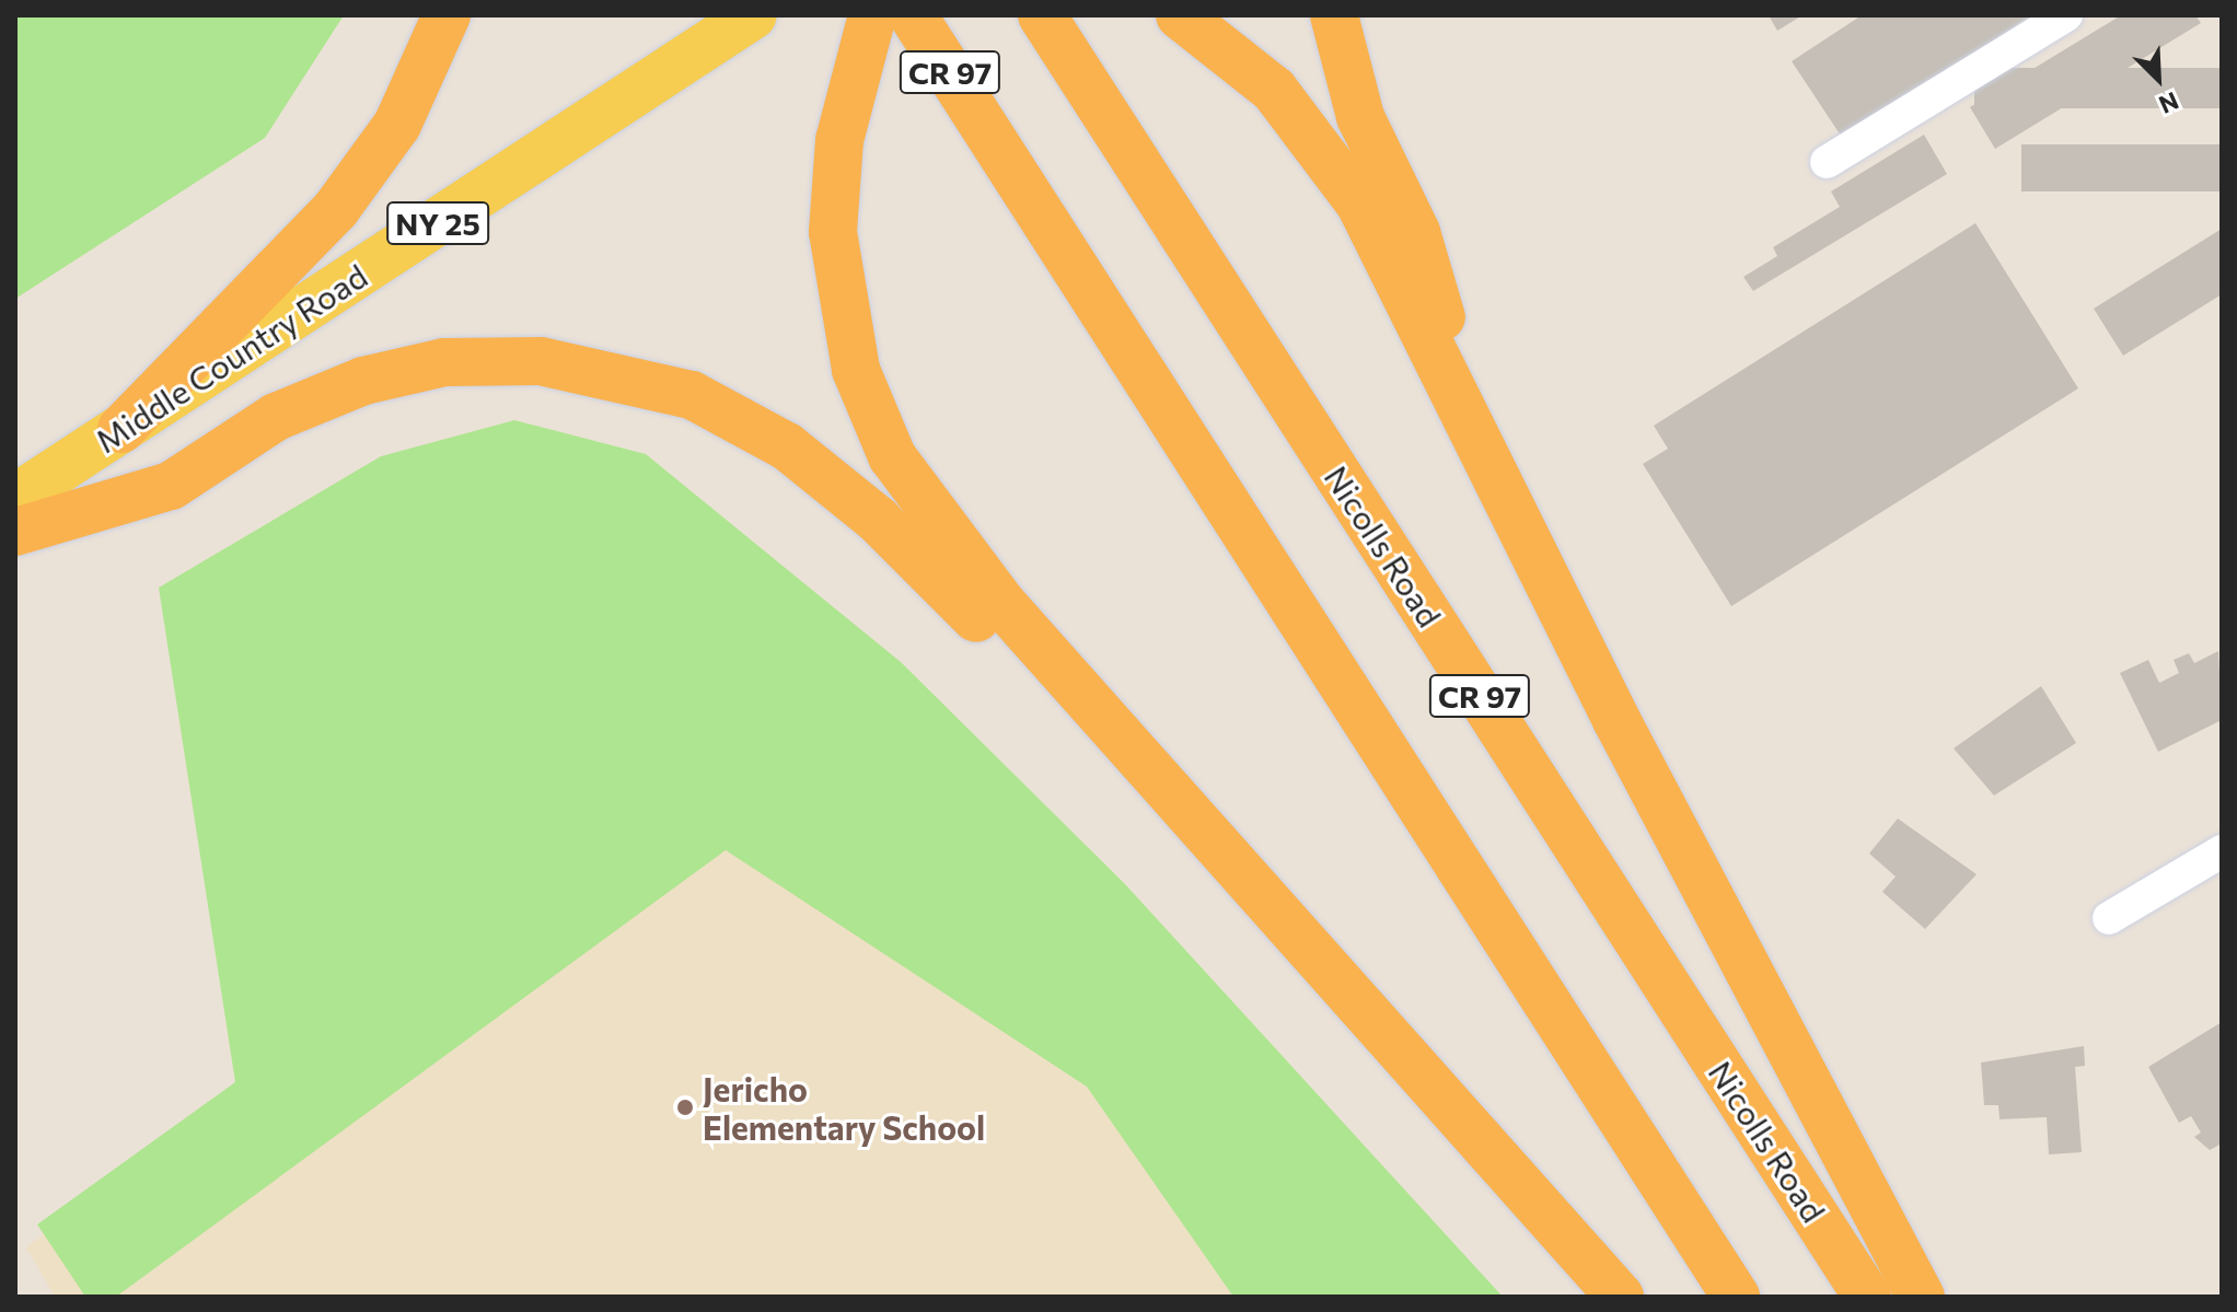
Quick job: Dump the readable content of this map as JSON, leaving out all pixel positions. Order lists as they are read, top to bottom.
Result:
{
  "streets": {
    "highway": ["CR 97", "Nicolls Road"],
    "main road": ["NY 25", "Middle Country Road"]
  },
  "places": ["Jericho Elementary School"],
  "north": "bottom right"
}
